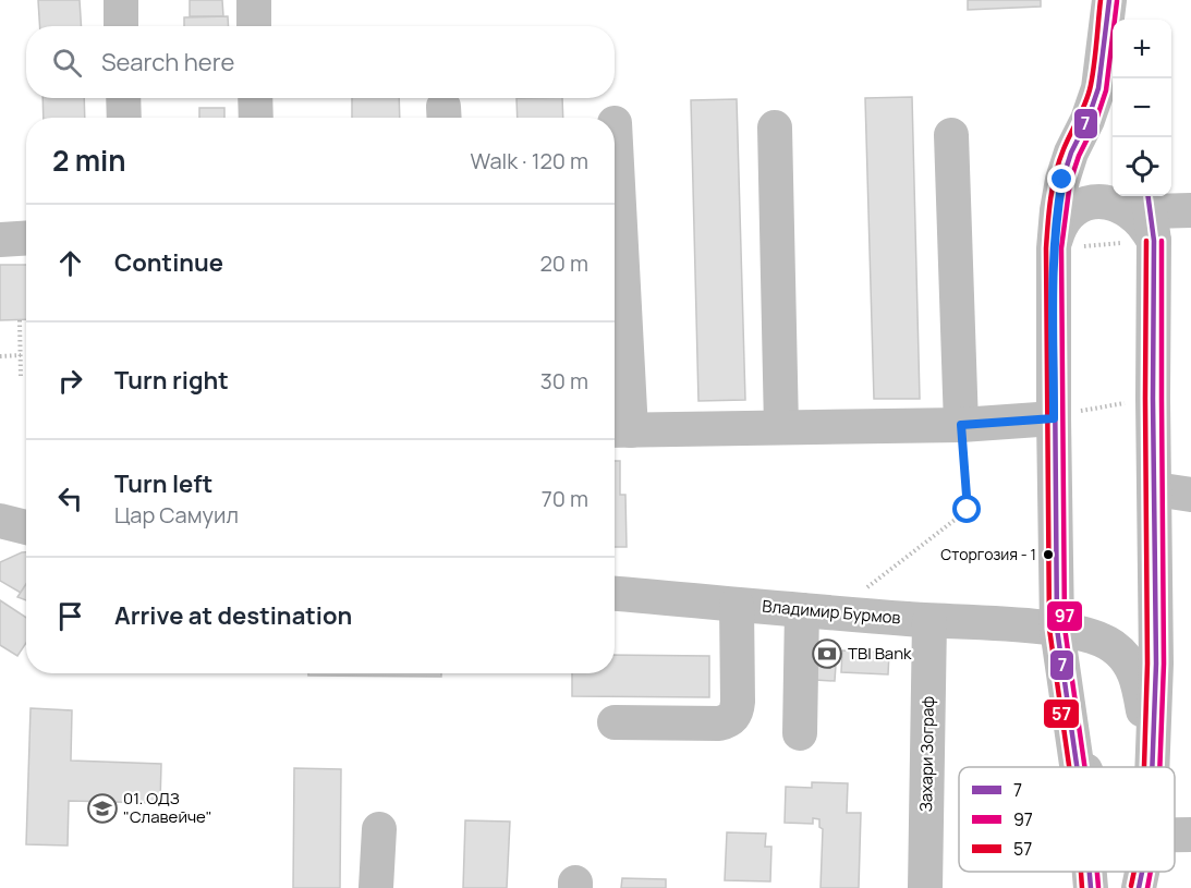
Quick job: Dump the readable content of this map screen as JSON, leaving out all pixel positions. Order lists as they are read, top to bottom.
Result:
{
  "streets": {
    "street": ["Владимир Бурмов", "Захари Зограф"]
  },
  "crossings": [
    ["Владимир Бурмов", "Захари Зограф"]
  ],
  "places": {
    "other": ["Сторгозия - 1"],
    "bank": ["TBI Bank"],
    "school or university": ["01. ОДЗ \"Славейче\""]
  },
  "lines": ["transit line 7", "transit line 57", "transit line 97"],
  "legend": ["7", "97", "57"],
  "page": {
    "map_buttons": ["+", "−"],
    "search": "Search here",
    "heading": ["2 min", "Walk · 120 m"],
    "list": [
      ["Continue", "20 m"],
      ["Turn right", "30 m"],
      ["Turn left", "Цар Самуил", "70 m"],
      "Arrive at destination"
    ]
  }
}
